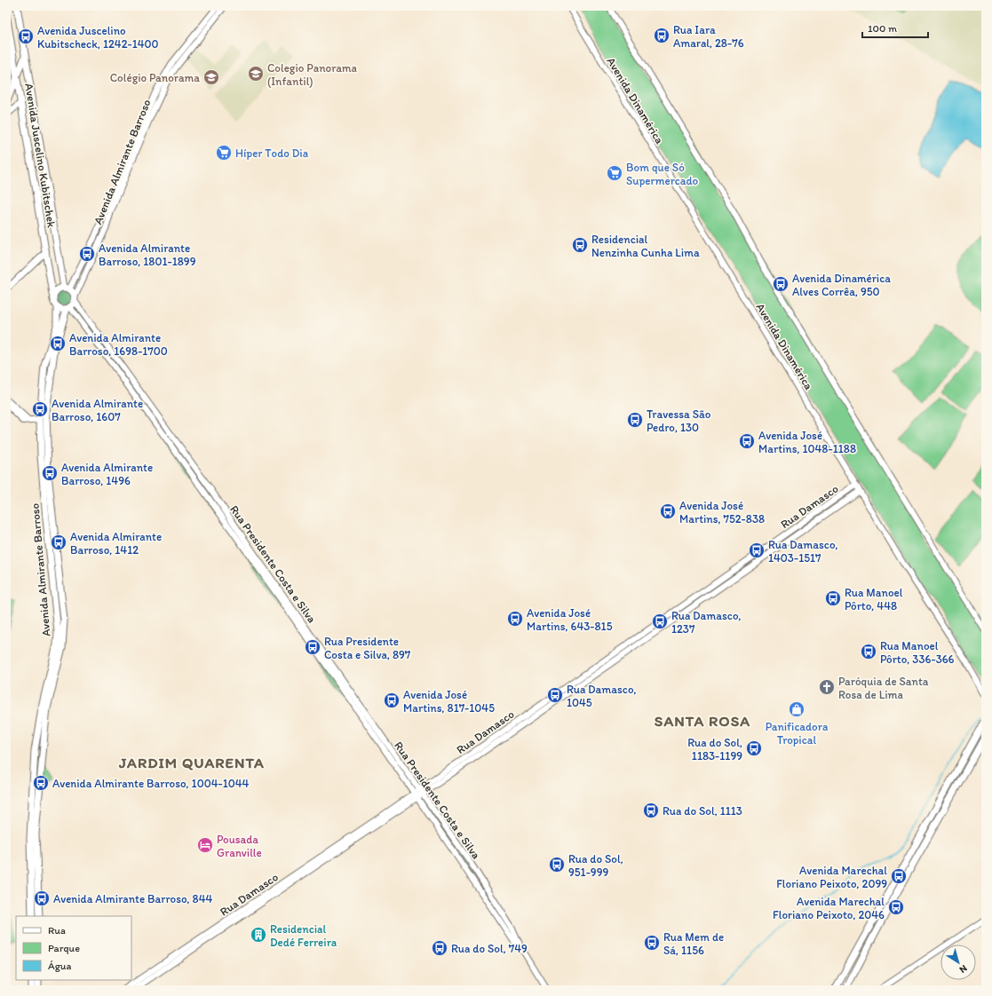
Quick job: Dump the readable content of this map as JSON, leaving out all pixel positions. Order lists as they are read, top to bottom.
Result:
{
  "streets": {
    "main road": ["Avenida Juscelino Kubitschek", "Avenida Almirante Barroso"],
    "street": ["Avenida Dinamérica", "Rua Damasco", "Rua Presidente Costa e Silva"]
  },
  "crossings": [
    ["Avenida Dinamérica", "Rua Damasco"],
    ["Avenida Juscelino Kubitschek", "Avenida Almirante Barroso"],
    ["Avenida Juscelino Kubitschek", "Rua Presidente Costa e Silva"],
    ["Avenida Almirante Barroso", "Rua Presidente Costa e Silva"],
    ["Rua Damasco", "Rua Presidente Costa e Silva"]
  ],
  "districts": ["SANTA ROSA", "JARDIM QUARENTA"],
  "places": {
    "bus stop": [
      "Rua Iara Amaral, 28-76",
      "Avenida Juscelino Kubitscheck, 1242-1400",
      "Residencial Nenzinha Cunha Lima",
      "Avenida Almirante Barroso, 1801-1899",
      "Avenida Dinamérica Alves Corrêa, 950",
      "Avenida Almirante Barroso, 1698-1700",
      "Avenida Almirante Barroso, 1607",
      "Travessa São Pedro, 130",
      "Avenida José Martins, 1048-1188",
      "Avenida Almirante Barroso, 1496",
      "Avenida José Martins, 752-838",
      "Avenida Almirante Barroso, 1412",
      "Rua Damasco, 1403-1517",
      "Rua Manoel Pôrto, 448",
      "Avenida José Martins, 643-815",
      "Rua Damasco, 1237",
      "Rua Presidente Costa e Silva, 897",
      "Rua Manoel Pôrto, 336-366",
      "Rua Damasco, 1045",
      "Avenida José Martins, 817-1045",
      "Rua do Sol, 1183-1199",
      "Avenida Almirante Barroso, 1004-1044",
      "Rua do Sol, 1113",
      "Rua do Sol, 951-999",
      "Avenida Marechal Floriano Peixoto, 2099",
      "Avenida Almirante Barroso, 844",
      "Avenida Marechal Floriano Peixoto, 2046",
      "Rua Mem de Sá, 1156",
      "Rua do Sol, 749"
    ],
    "school or university": ["Colegio Panorama (Infantil)", "Colégio Panorama"],
    "supermarket": ["Híper Todo Dia", "Bom que Só Supermercado"],
    "church": ["Paróquia de Santa Rosa de Lima"],
    "shop": ["Panificadora Tropical"],
    "hotel": ["Pousada Granville"],
    "building": ["Residencial Dedé Ferreira"]
  },
  "legend": ["Rua", "Parque", "Água"],
  "scale_bar": "100 m",
  "north": "bottom right"
}
